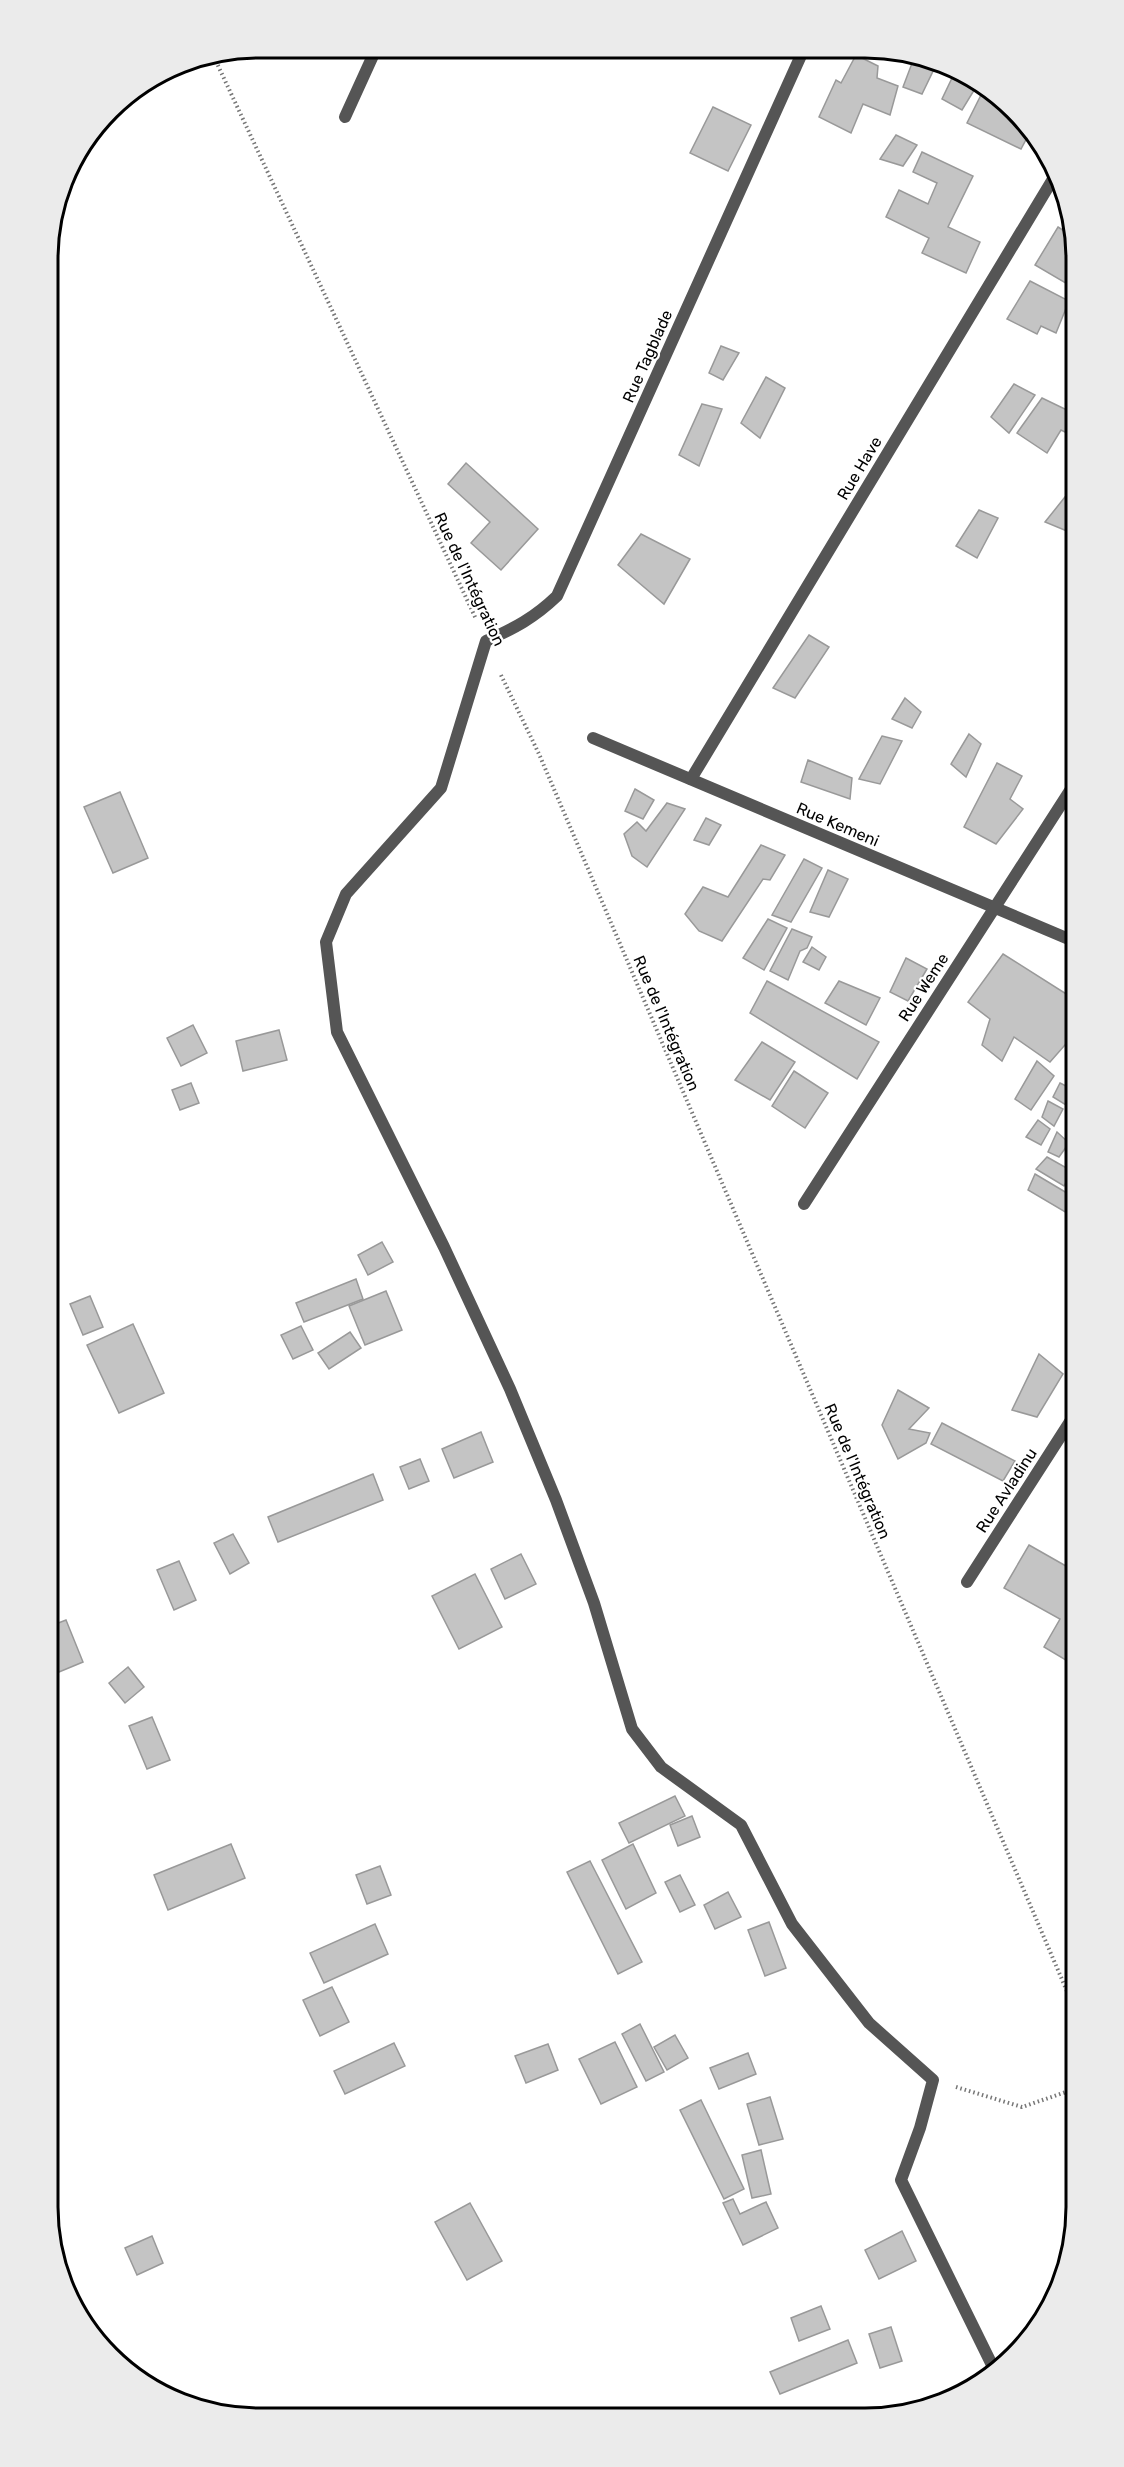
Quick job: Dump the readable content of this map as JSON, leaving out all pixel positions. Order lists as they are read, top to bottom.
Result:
{
  "streets": {
    "street": [
      "Rue Tagblade",
      "Rue Have",
      "Rue Kemeni",
      "Rue Weme",
      "Rue Avladinu"
    ],
    "path": ["Rue de l'Intégration"]
  },
  "crossings": [
    ["Rue Tagblade", "Rue de l'Intégration"],
    ["Rue Have", "Rue Kemeni"],
    ["Rue Kemeni", "Rue Weme"]
  ]
}
